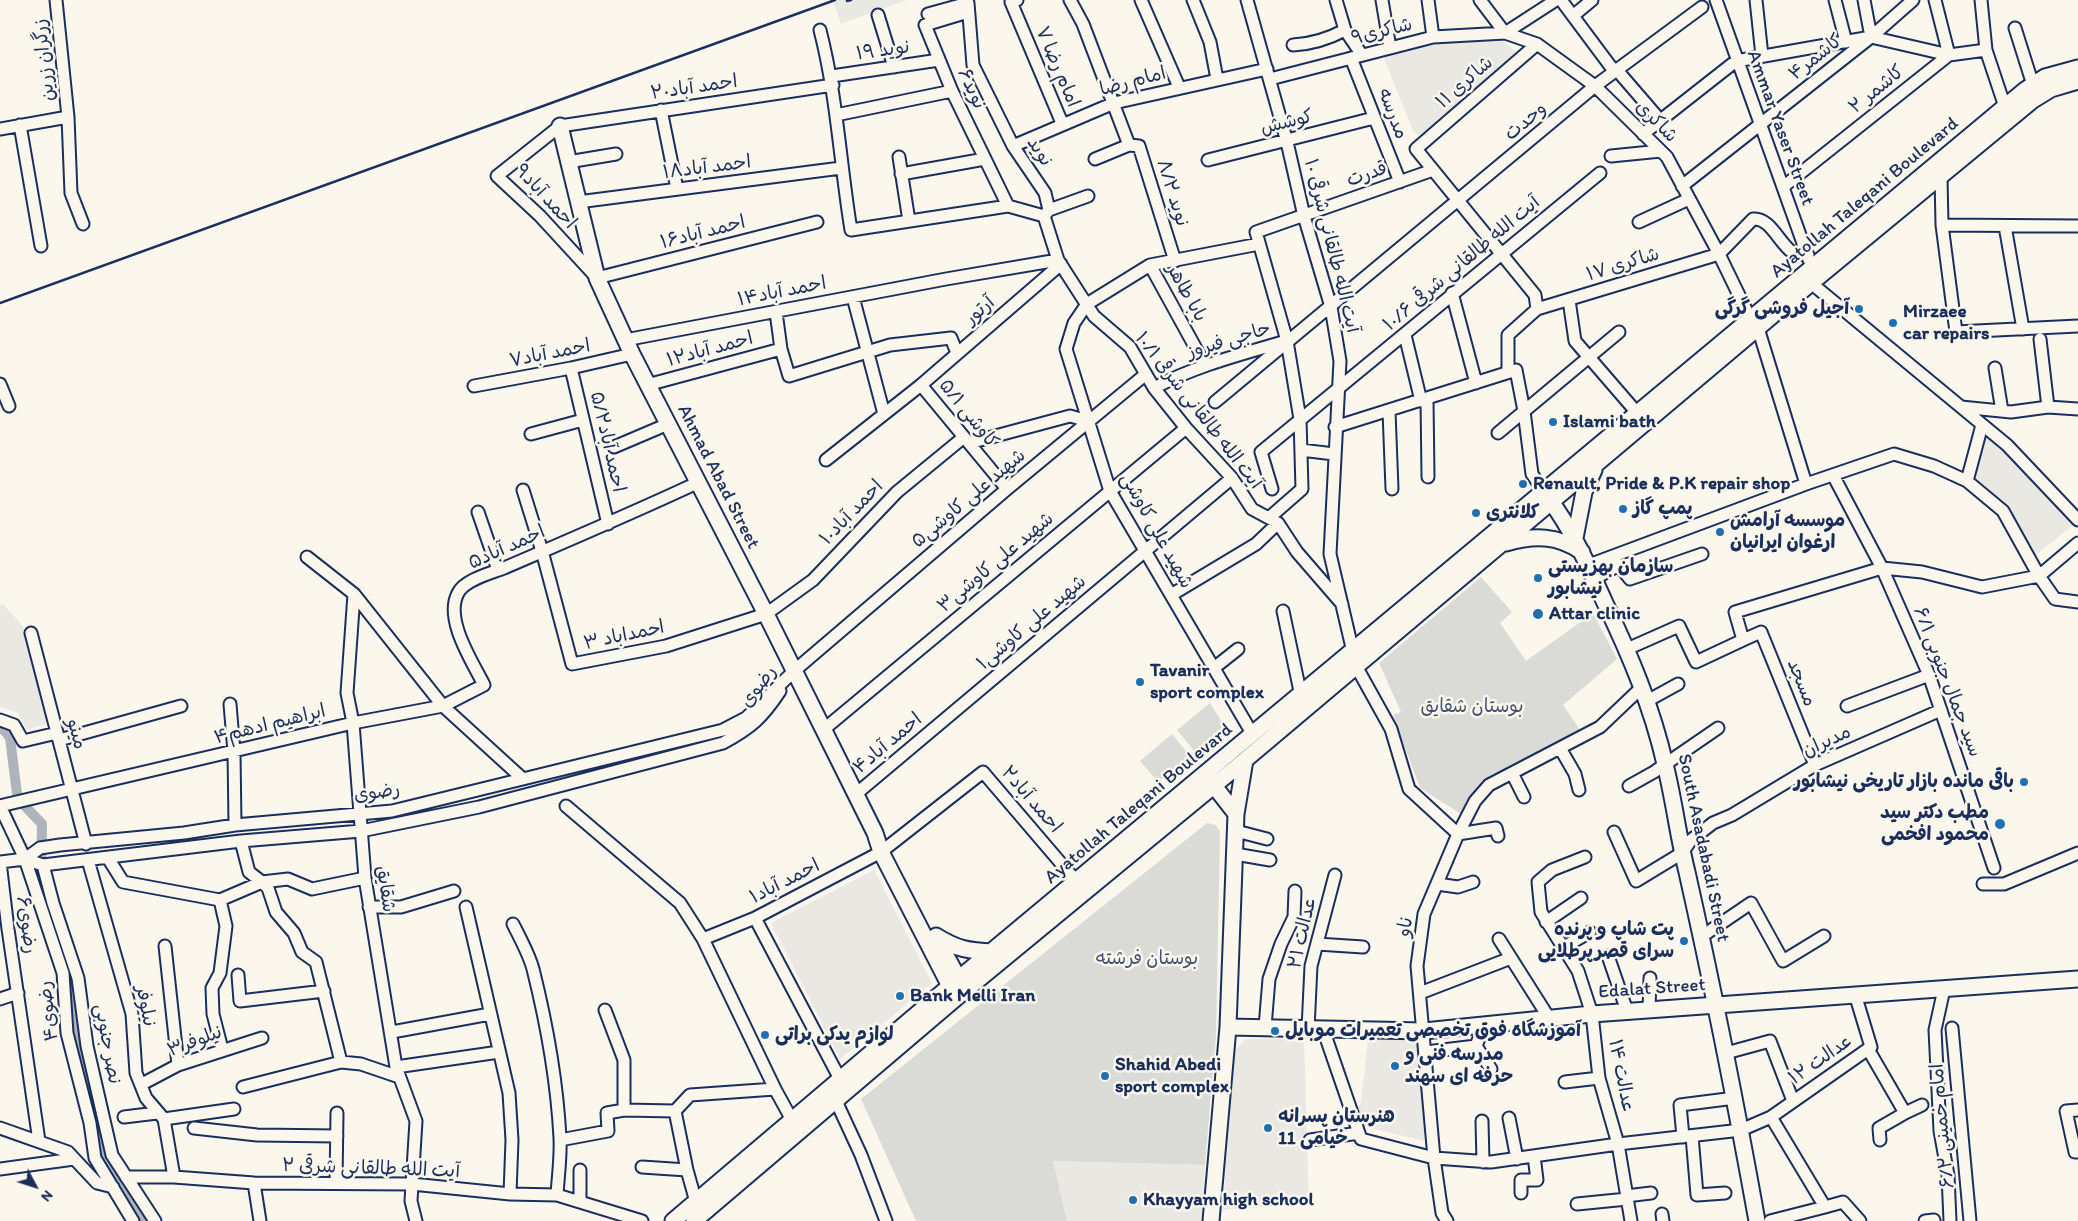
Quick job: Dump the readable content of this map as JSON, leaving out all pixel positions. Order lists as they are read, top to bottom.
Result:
{
  "streets": {
    "main road": [
      "Ayatollah Taleqani Boulevard",
      "Ahmad Abad Street",
      "South Asadabadi Street",
      "Edalat Street"
    ],
    "street": [
      "شاکری۹",
      "نوید ۱۹",
      "کاشمر۴",
      "زرگران زرین",
      "امام رضا ۷",
      "امام رضا",
      "شاکری ۱۱",
      "احمد آباد۲۰",
      "نوید۶",
      "کاشمر ۲",
      "مدرسه",
      "وحدت",
      "شاکری",
      "کوشش",
      "Ammar Yaser Street",
      "نوید",
      "احمد آباد۱۸",
      "قدرت",
      "نوید ۸/۲",
      "احمد آباد۹",
      "احمد آباد۱۶",
      "آیت الله طالقانی شرقی ۱۰",
      "آیت الله طالقانی شرقی ۱۰/۶",
      "شاکری ۱۷",
      "احمد آباد۱۴",
      "بابا طاهر",
      "آرتور",
      "حاجی فیروز",
      "احمد آباد۱۲",
      "احمد آباد۷",
      "آیت الله طالقانی شرقی ۱۰/۱",
      "کاوشی ۵/۱",
      "احمد آباد۵/۲",
      "شهید علی کاوشی۵",
      "احمد آباد۱۰",
      "شهید علی کاوشی",
      "احمد آباد۵",
      "شهید علی کاوشی۳",
      "شهید علی کاوشی۱",
      "احمداباد ۳",
      "سید جمال جنوبی ۶/۱",
      "مسجد",
      "رضوی",
      "ابراهیم ادهم۴",
      "مینو",
      "مدیران",
      "احمد آباد۴",
      "احمد آباد۲",
      "احمد آباد۱",
      "شقایق",
      "رضوی۶",
      "ناو",
      "عدالت ۲۱",
      "نیلوفر",
      "رضوی۴",
      "نیلوفر۳",
      "نصر جنوبی",
      "عدالت ۱۲",
      "عدالت ۱۴",
      "امام خمینی ۶/۲",
      "آیت الله طالقانی شرقی ۲"
    ]
  },
  "crossings": [
    ["شاکری۹", "امام رضا"],
    ["شاکری۹", "مدرسه"],
    ["شاکری۹", "شاکری"],
    ["شاکری۹", "آیت الله طالقانی شرقی ۱۰"],
    ["نوید ۱۹", "احمد آباد۲۰"],
    ["نوید ۱۹", "نوید۶"],
    ["کاشمر۴", "شاکری"],
    ["کاشمر۴", "Ammar Yaser Street"],
    ["امام رضا ۷", "امام رضا"],
    ["امام رضا", "نوید"],
    ["امام رضا", "آیت الله طالقانی شرقی ۱۰"],
    ["شاکری ۱۱", "شاکری"],
    ["شاکری ۱۱", "قدرت"],
    ["احمد آباد۲۰", "احمد آباد۹"],
    ["احمد آباد۲۰", "Ahmad Abad Street"],
    ["نوید۶", "نوید"],
    ["کاشمر ۲", "Ammar Yaser Street"],
    ["مدرسه", "کوشش"],
    ["مدرسه", "قدرت"],
    ["وحدت", "شاکری"],
    ["وحدت", "آیت الله طالقانی شرقی ۱۰"],
    ["وحدت", "حاجی فیروز"],
    ["شاکری", "Ayatollah Taleqani Boulevard"],
    ["شاکری", "شاکری ۱۷"],
    ["کوشش", "آیت الله طالقانی شرقی ۱۰"],
    ["Ammar Yaser Street", "Ayatollah Taleqani Boulevard"],
    ["نوید", "احمد آباد۱۴"],
    ["نوید", "آرتور"],
    ["نوید", "آیت الله طالقانی شرقی ۱۰/۱"],
    ["نوید", "شهید علی کاوشی"],
    ["احمد آباد۱۸", "Ahmad Abad Street"],
    ["قدرت", "آیت الله طالقانی شرقی ۱۰"],
    ["احمد آباد۹", "احمد آباد۱۶"],
    ["احمد آباد۹", "Ahmad Abad Street"],
    ["Ayatollah Taleqani Boulevard", "آیت الله طالقانی شرقی ۱۰"],
    ["Ayatollah Taleqani Boulevard", "Ahmad Abad Street"],
    ["Ayatollah Taleqani Boulevard", "شهید علی کاوشی"],
    ["Ayatollah Taleqani Boulevard", "احمد آباد۲"],
    ["Ayatollah Taleqani Boulevard", "South Asadabadi Street"],
    ["احمد آباد۱۶", "Ahmad Abad Street"],
    ["آیت الله طالقانی شرقی ۱۰", "آیت الله طالقانی شرقی ۱۰/۶"],
    ["آیت الله طالقانی شرقی ۱۰", "آیت الله طالقانی شرقی ۱۰/۱"],
    ["آیت الله طالقانی شرقی ۱۰", "ناو"],
    ["احمد آباد۱۴", "آرتور"],
    ["احمد آباد۱۴", "Ahmad Abad Street"],
    ["بابا طاهر", "حاجی فیروز"],
    ["آرتور", "کاوشی ۵/۱"],
    ["حاجی فیروز", "آیت الله طالقانی شرقی ۱۰/۱"],
    ["احمد آباد۱۲", "Ahmad Abad Street"],
    ["احمد آباد۷", "احمد آباد۵/۲"],
    ["احمد آباد۷", "Ahmad Abad Street"],
    ["آیت الله طالقانی شرقی ۱۰/۱", "شهید علی کاوشی۵"],
    ["آیت الله طالقانی شرقی ۱۰/۱", "شهید علی کاوشی"],
    ["آیت الله طالقانی شرقی ۱۰/۱", "شهید علی کاوشی۳"],
    ["آیت الله طالقانی شرقی ۱۰/۱", "شهید علی کاوشی۱"],
    ["کاوشی ۵/۱", "شهید علی کاوشی۵"],
    ["کاوشی ۵/۱", "احمد آباد۱۰"],
    ["احمد آباد۵/۲", "احمد آباد۵"],
    ["Ahmad Abad Street", "شهید علی کاوشی۵"],
    ["Ahmad Abad Street", "احمد آباد۱۰"],
    ["Ahmad Abad Street", "احمد آباد۵"],
    ["Ahmad Abad Street", "شهید علی کاوشی۳"],
    ["Ahmad Abad Street", "احمداباد ۳"],
    ["Ahmad Abad Street", "رضوی"],
    ["Ahmad Abad Street", "احمد آباد۴"],
    ["Ahmad Abad Street", "احمد آباد۲"],
    ["Ahmad Abad Street", "احمد آباد۱"],
    ["شهید علی کاوشی۵", "شهید علی کاوشی"],
    ["شهید علی کاوشی۵", "رضوی"],
    ["احمد آباد۱۰", "احمداباد ۳"],
    ["شهید علی کاوشی", "شهید علی کاوشی۳"],
    ["شهید علی کاوشی", "شهید علی کاوشی۱"],
    ["احمد آباد۵", "احمداباد ۳"],
    ["احمد آباد۵", "ابراهیم ادهم۴"],
    ["شهید علی کاوشی۱", "احمد آباد۴"],
    ["سید جمال جنوبی ۶/۱", "مدیران"],
    ["مسجد", "مدیران"],
    ["رضوی", "مینو"],
    ["رضوی", "شقایق"],
    ["رضوی", "رضوی۶"],
    ["رضوی", "نیلوفر"],
    ["رضوی", "رضوی۴"],
    ["رضوی", "نصر جنوبی"],
    ["ابراهیم ادهم۴", "مینو"],
    ["ابراهیم ادهم۴", "شقایق"],
    ["ابراهیم ادهم۴", "رضوی۴"],
    ["مدیران", "South Asadabadi Street"],
    ["احمد آباد۲", "احمد آباد۱"],
    ["South Asadabadi Street", "ناو"],
    ["South Asadabadi Street", "Edalat Street"],
    ["South Asadabadi Street", "عدالت ۱۲"],
    ["شقایق", "آیت الله طالقانی شرقی ۲"],
    ["ناو", "Edalat Street"],
    ["ناو", "عدالت ۱۲"],
    ["عدالت ۲۱", "Edalat Street"],
    ["Edalat Street", "عدالت ۱۲"],
    ["Edalat Street", "عدالت ۱۴"],
    ["نیلوفر", "نیلوفر۳"],
    ["نیلوفر", "آیت الله طالقانی شرقی ۲"],
    ["نصر جنوبی", "آیت الله طالقانی شرقی ۲"],
    ["عدالت ۱۲", "عدالت ۱۴"]
  ],
  "parks": ["بوستان شقایق", "بوستان فرشته"],
  "places": [
    "آجیل فروشی گرگی",
    "Mirzaee car repairs",
    "Islami bath",
    "Renault, Pride & P.K repair shop",
    "پمپ گاز",
    "کلانتری",
    "موسسه آرامش ارغوان ایرانیان",
    "سازمان بهزیستی نیشابور",
    "Attar clinic",
    "Tavanir sport complex",
    "باقی مانده بازار تاریخی نیشابور",
    "مطب دکتر سید محمود افخمی",
    "پت شاپ و پرنده سرای قصرپرطلایی",
    "Bank Melli Iran",
    "آموزشگاه فوق تخصصی تعمیرات موبایل",
    "لوازم یدکی براتی",
    "مدرسه فنی و حرفه ای سهند",
    "Shahid Abedi sport complex",
    "هنرستان پسرانه خیامی 11",
    "Khayyam high school"
  ],
  "north": "bottom right"
}
